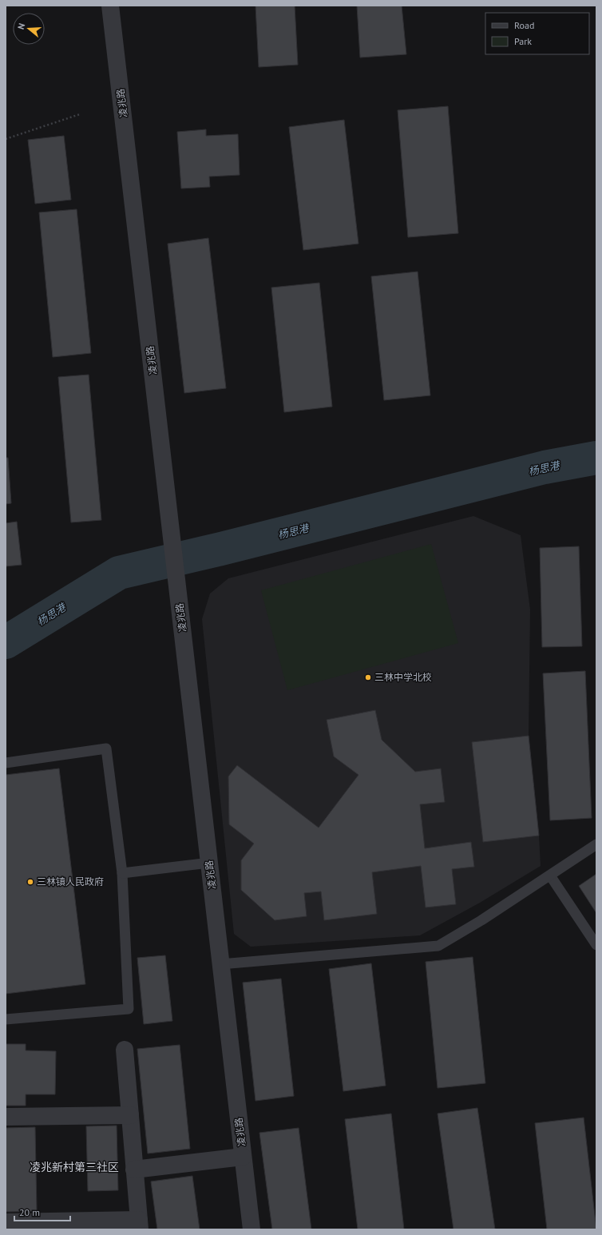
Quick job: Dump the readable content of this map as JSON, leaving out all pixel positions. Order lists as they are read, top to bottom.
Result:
{
  "streets": {
    "street": ["凌兆路"]
  },
  "districts": ["凌兆新村第三社区"],
  "water": ["杨思港"],
  "places": ["三林中学北校", "三林镇人民政府"],
  "legend": ["Road", "Park"],
  "scale_bar": "20 m",
  "north": "left"
}
